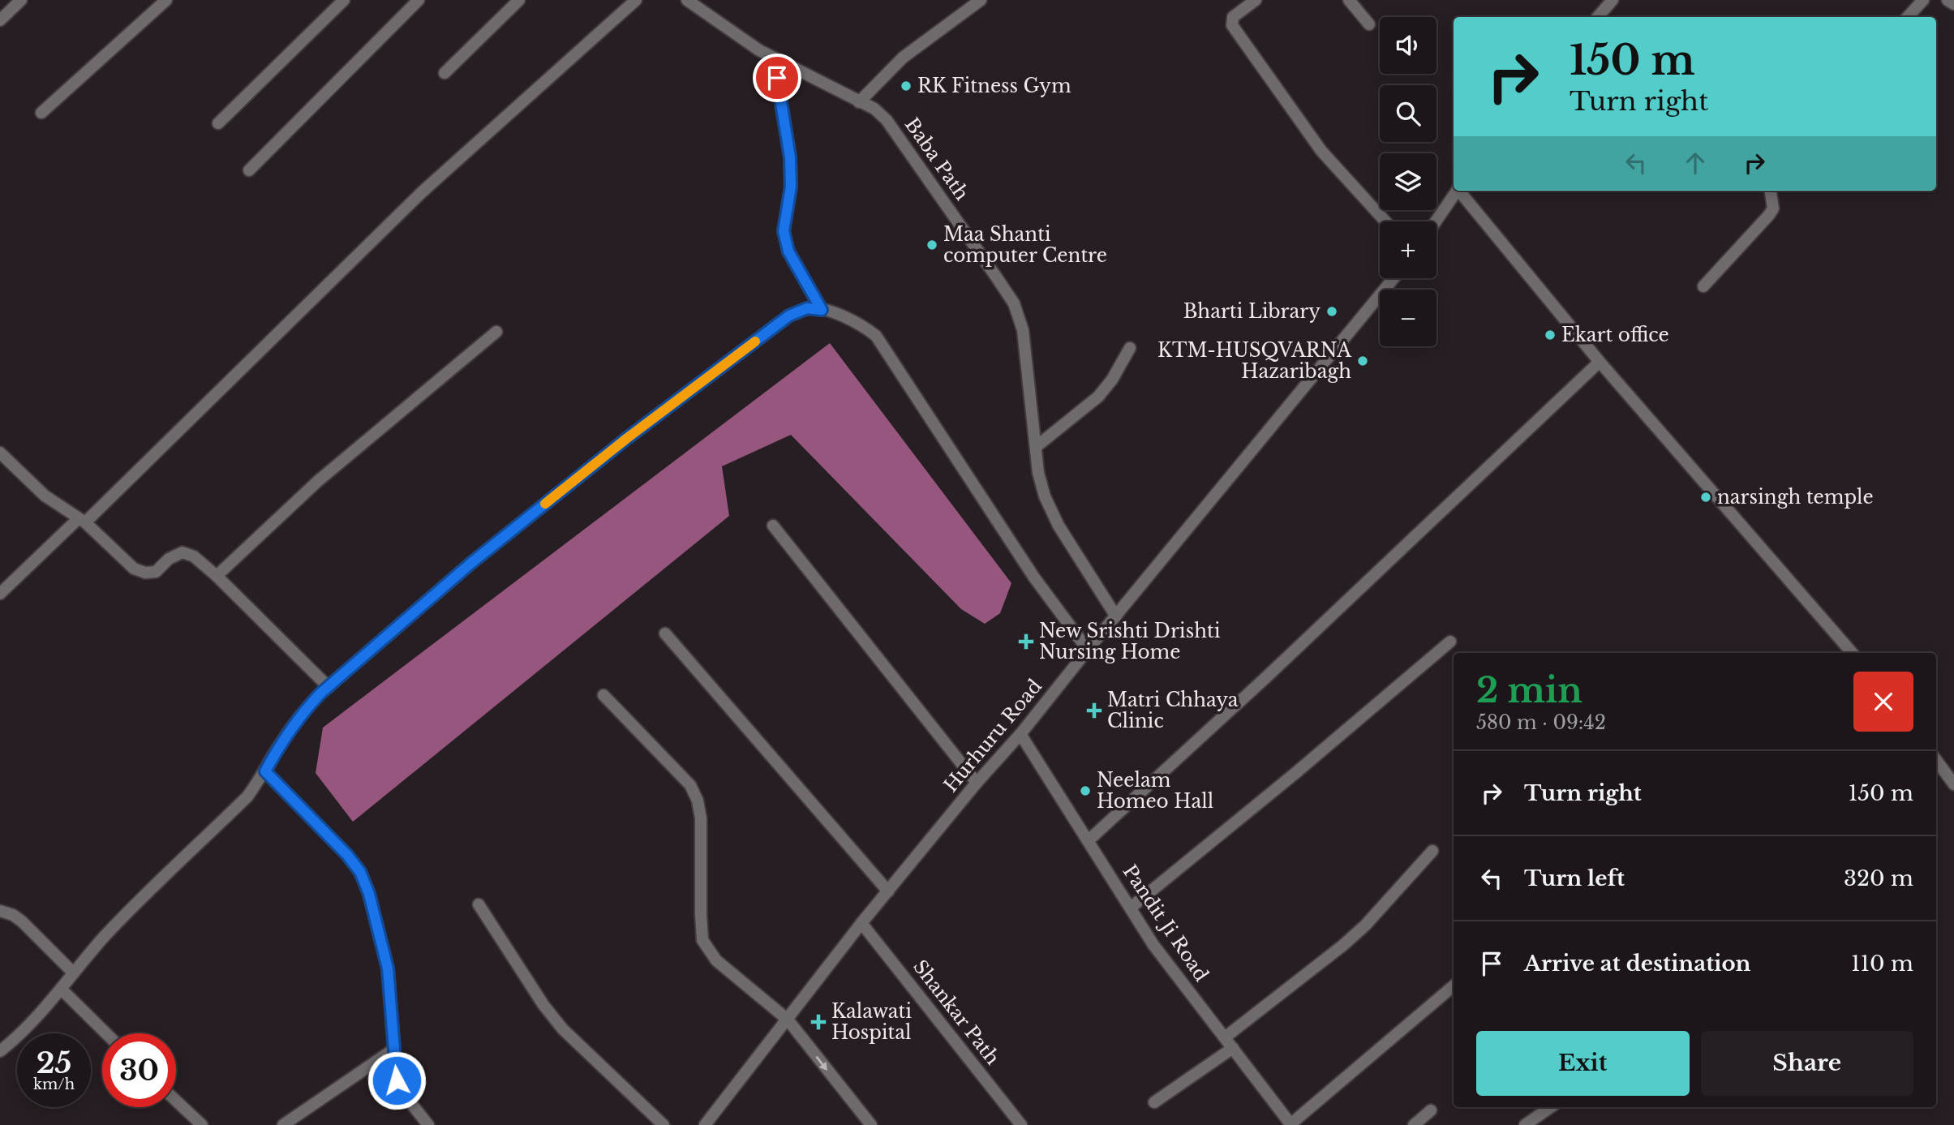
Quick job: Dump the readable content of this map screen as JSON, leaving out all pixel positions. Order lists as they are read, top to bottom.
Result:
{
  "streets": {
    "street": [
      "Baba Path",
      "Hurhuru Road",
      "Pandit Ji Road",
      "Shankar Path"
    ]
  },
  "crossings": [
    ["Baba Path", "Hurhuru Road"],
    ["Hurhuru Road", "Pandit Ji Road"],
    ["Hurhuru Road", "Shankar Path"]
  ],
  "places": {
    "other": [
      "RK Fitness Gym",
      "Maa Shanti computer Centre",
      "Bharti Library",
      "Ekart office",
      "KTM-HUSQVARNA Hazaribagh",
      "narsingh temple",
      "Neelam Homeo Hall"
    ],
    "health": ["New Srishti Drishti Nursing Home", "Matri Chhaya Clinic", "Kalawati Hospital"]
  },
  "page": {
    "map_buttons": ["+", "−"],
    "turn": ["150 m", "Turn right"],
    "heading": ["2 min", "580 m · 09:42"],
    "list": [
      {
        "name": "Turn right",
        "value": "150 m"
      },
      {
        "name": "Turn left",
        "value": "320 m"
      },
      {
        "name": "Arrive at destination",
        "value": "110 m"
      }
    ],
    "buttons": ["Exit", "Share"],
    "speed": "25 km/h",
    "limit": "30"
  }
}
